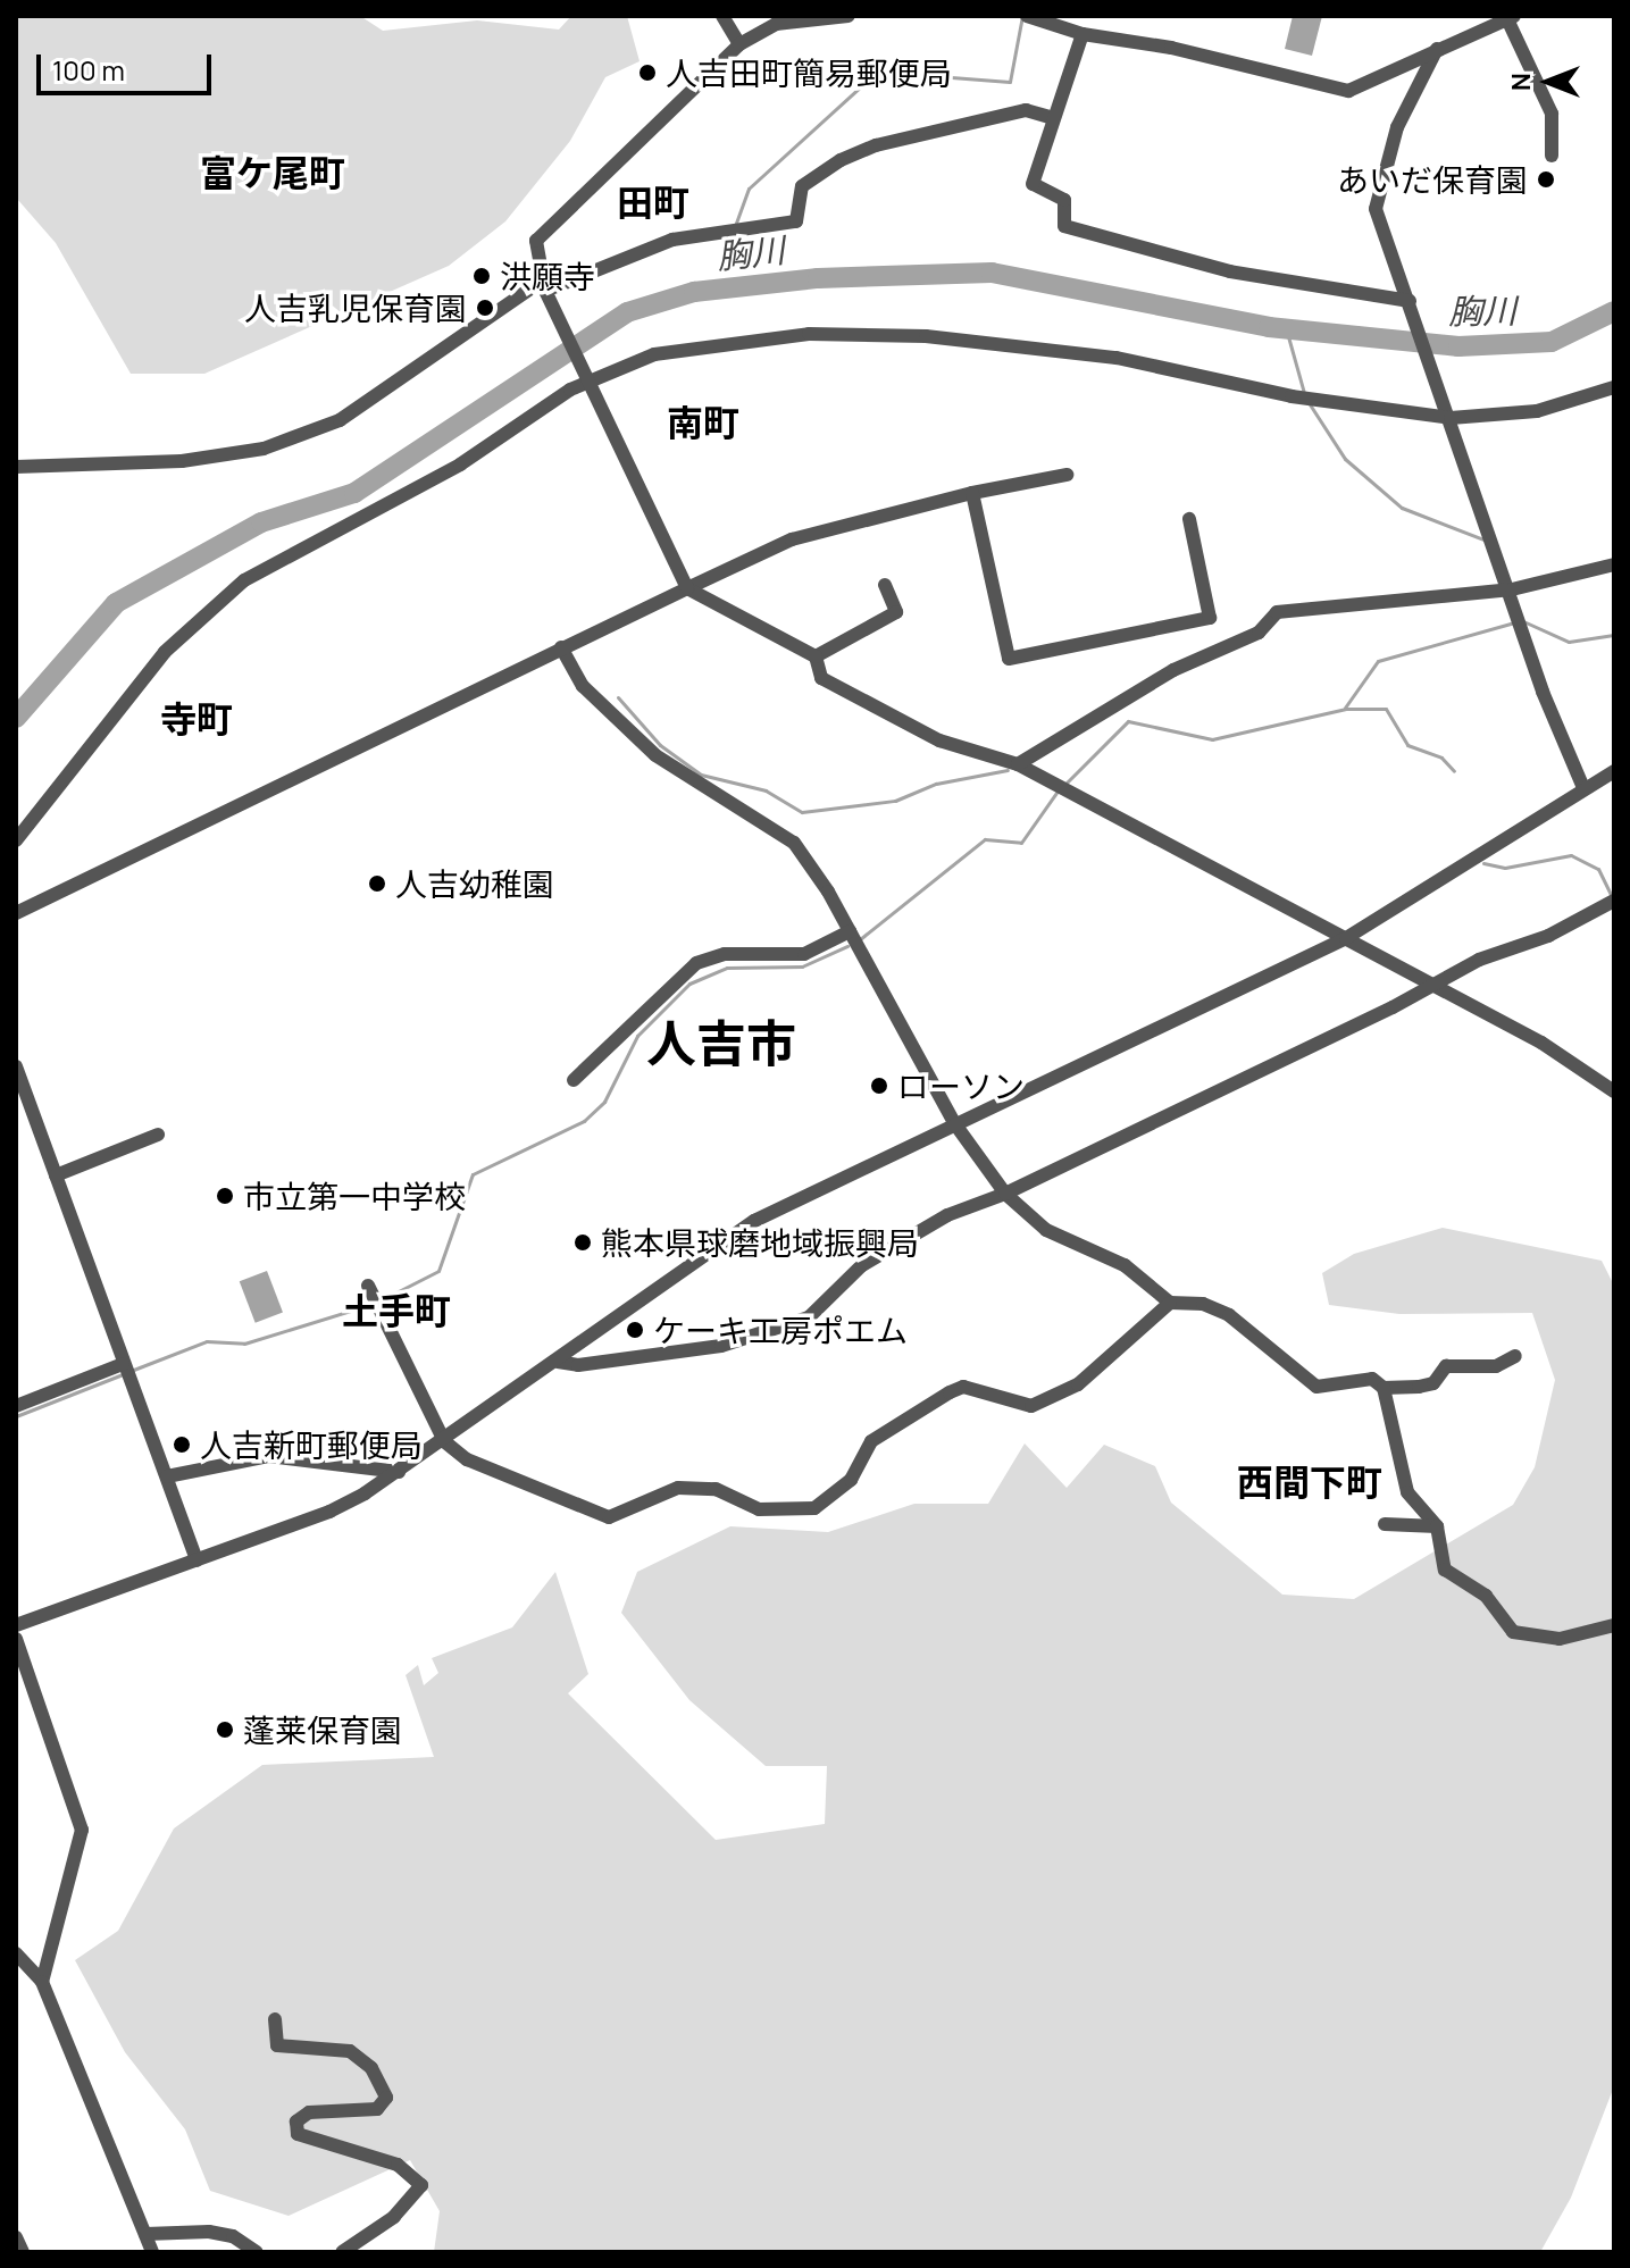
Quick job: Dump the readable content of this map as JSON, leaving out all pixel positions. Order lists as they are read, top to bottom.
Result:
{
  "districts": [
    "富ケ尾町",
    "田町",
    "南町",
    "寺町",
    "人吉市",
    "土手町",
    "西間下町"
  ],
  "water": ["胸川"],
  "places": [
    "人吉田町簡易郵便局",
    "あいだ保育園",
    "洪願寺",
    "人吉乳児保育園",
    "人吉幼稚園",
    "ローソン",
    "市立第一中学校",
    "熊本県球磨地域振興局",
    "ケーキ工房ポエム",
    "人吉新町郵便局",
    "蓬莱保育園"
  ],
  "scale_bar": "100 m",
  "north": "left"
}
